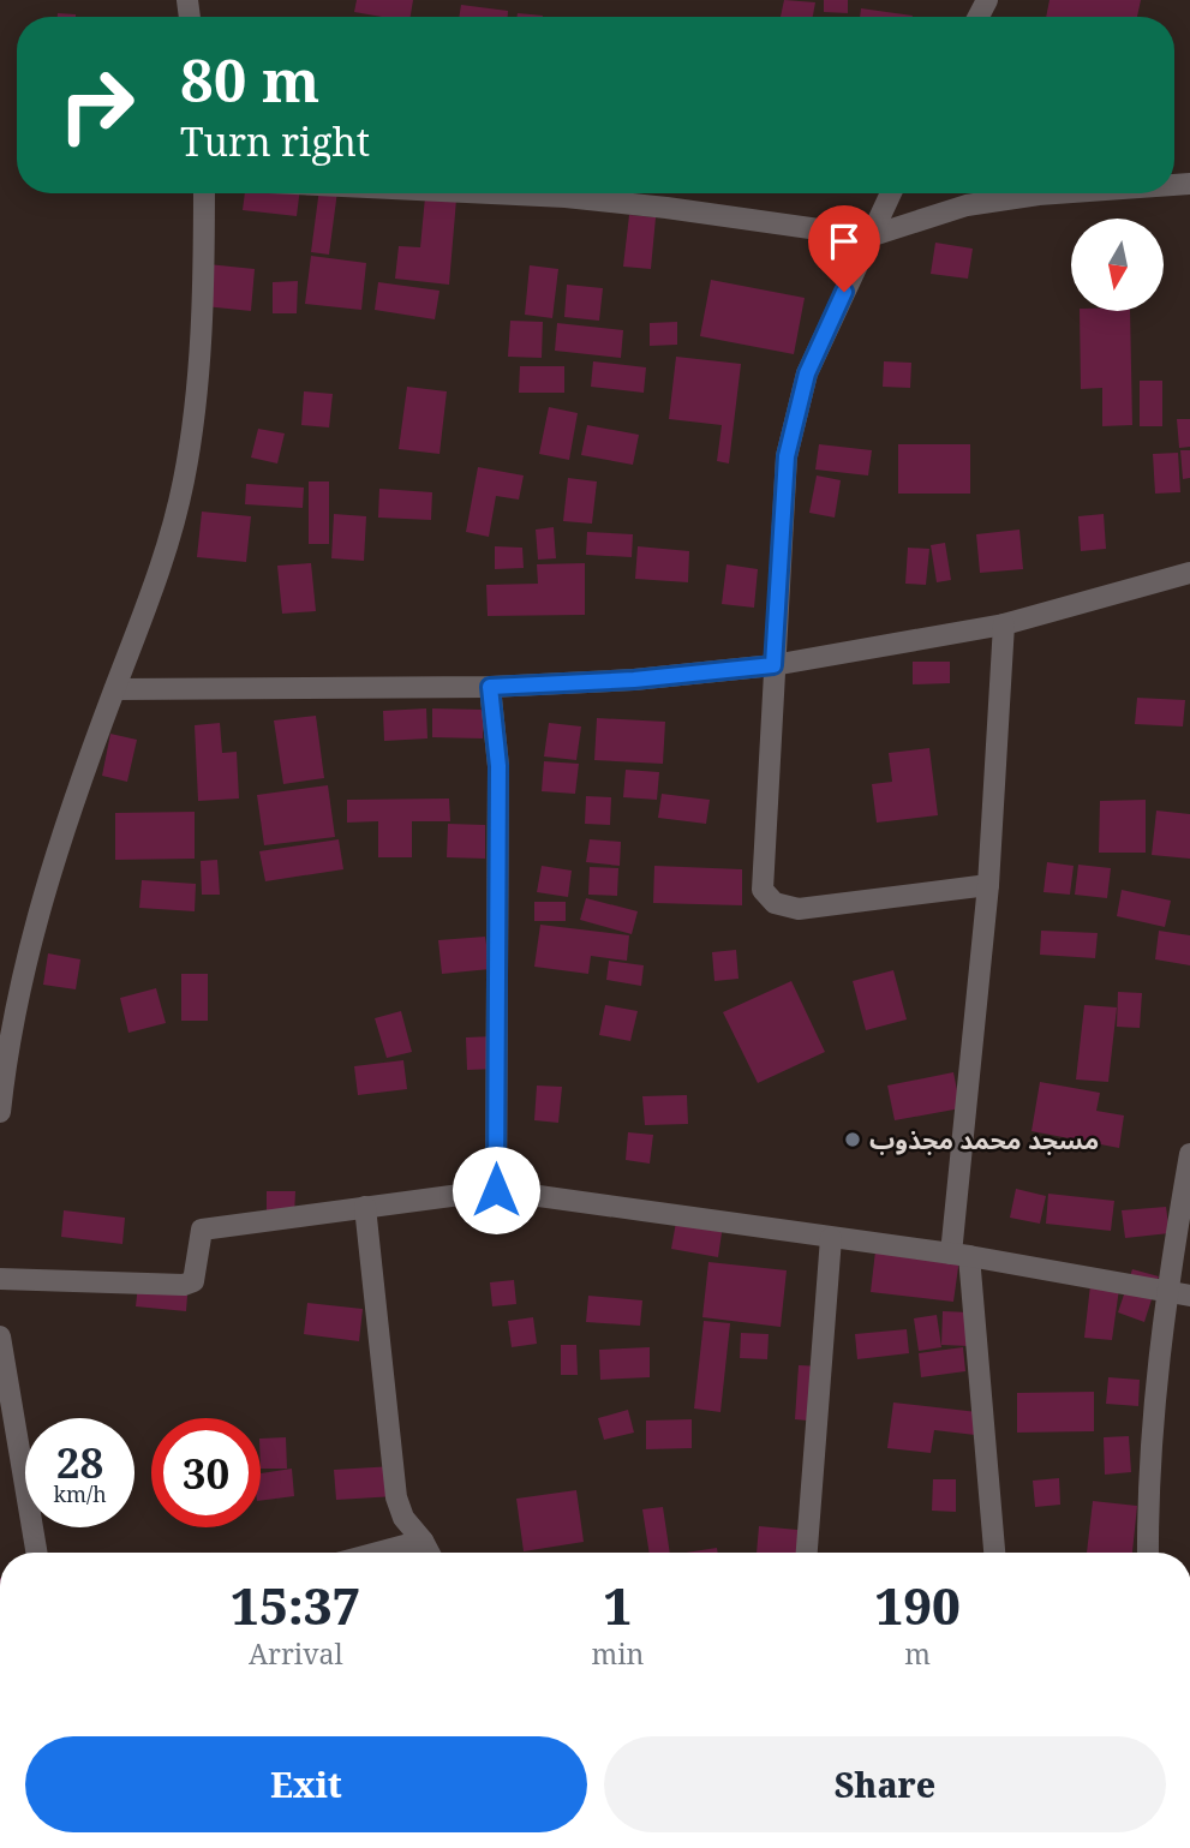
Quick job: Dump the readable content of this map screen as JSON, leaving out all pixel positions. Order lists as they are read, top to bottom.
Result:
{
  "places": ["مسجد محمد مجذوب"],
  "north": "bottom",
  "page": {
    "turn": ["80 m", "Turn right"],
    "speed": "28 km/h",
    "limit": "30",
    "eta": [
      "15:37",
      "Arrival",
      "1",
      "min",
      "190",
      "m"
    ],
    "buttons": ["Exit", "Share"]
  }
}
